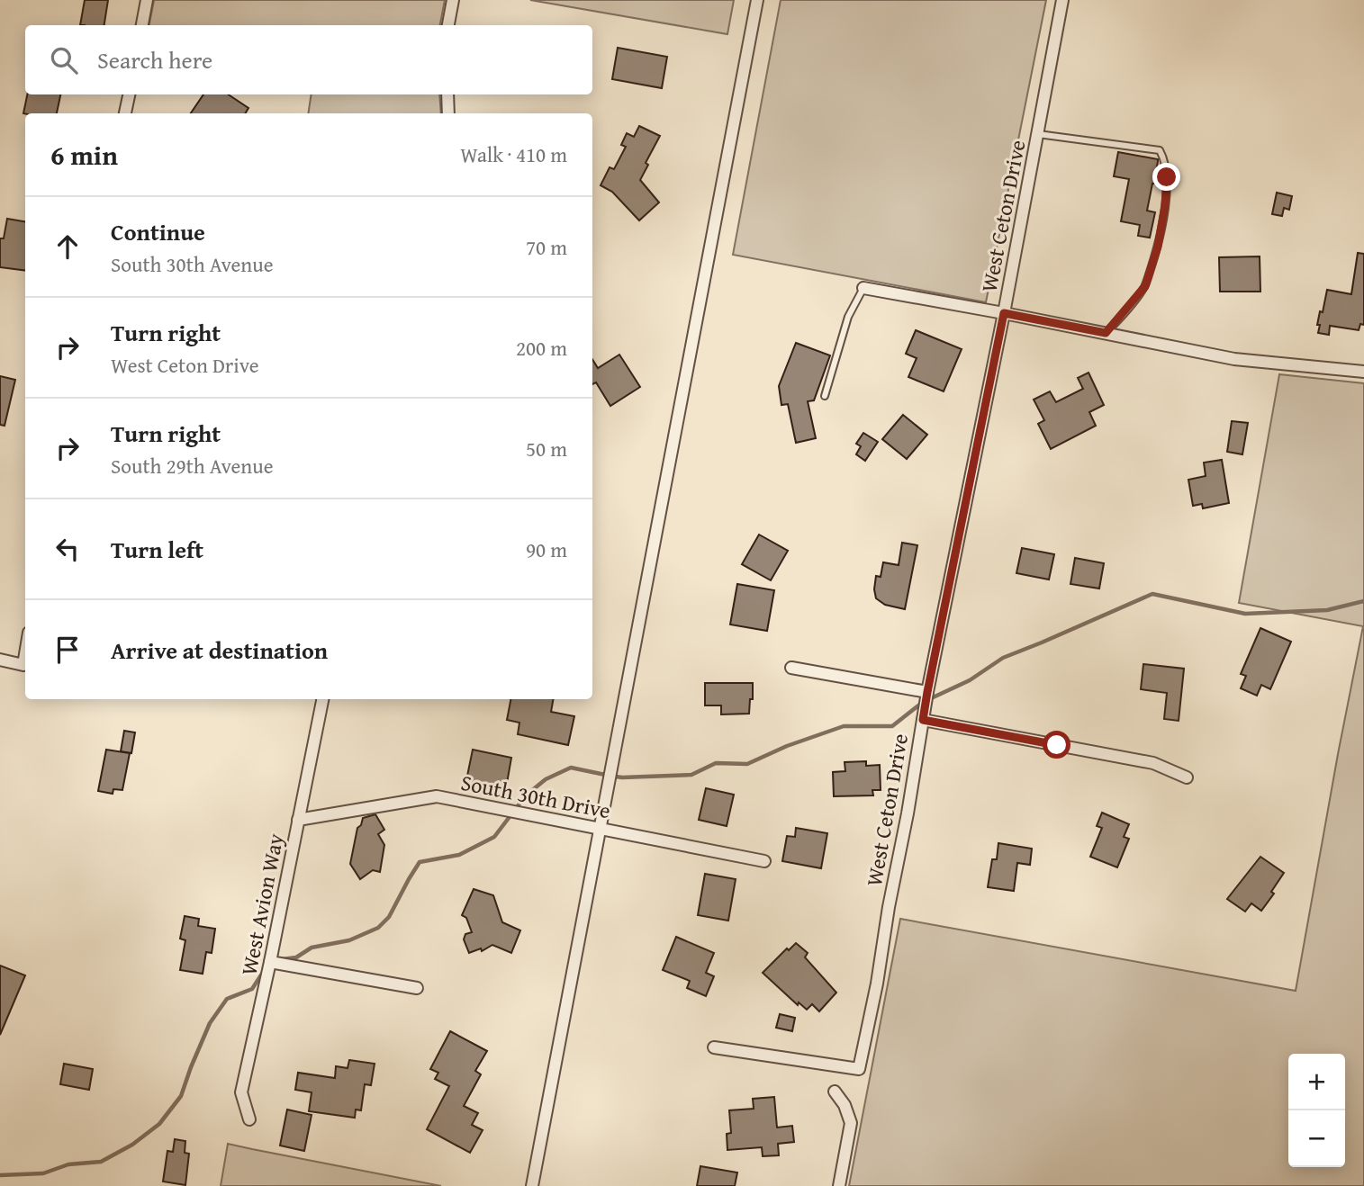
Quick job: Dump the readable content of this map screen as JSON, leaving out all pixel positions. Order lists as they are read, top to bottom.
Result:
{
  "streets": {
    "street": ["West Ceton Drive", "South 30th Drive", "West Avion Way"]
  },
  "crossings": [
    ["South 30th Drive", "West Avion Way"]
  ],
  "page": {
    "search": "Search here",
    "heading": ["6 min", "Walk · 410 m"],
    "list": [
      ["Continue", "South 30th Avenue", "70 m"],
      ["Turn right", "West Ceton Drive", "200 m"],
      ["Turn right", "South 29th Avenue", "50 m"],
      ["Turn left", "90 m"],
      "Arrive at destination"
    ],
    "map_buttons": ["+", "−"]
  }
}
